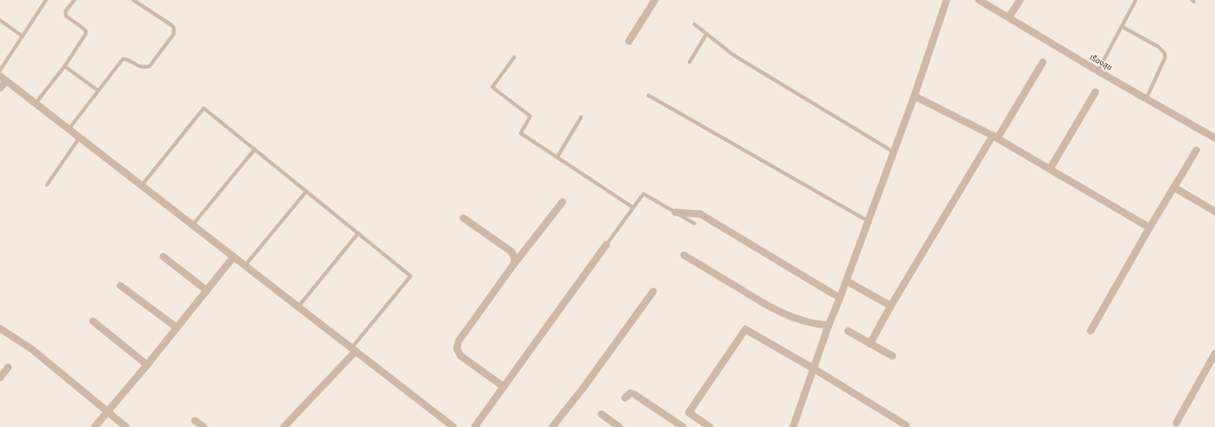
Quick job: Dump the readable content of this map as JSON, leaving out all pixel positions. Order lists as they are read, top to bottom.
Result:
{
  "streets": {
    "street": ["เรืองสุข"]
  }
}
